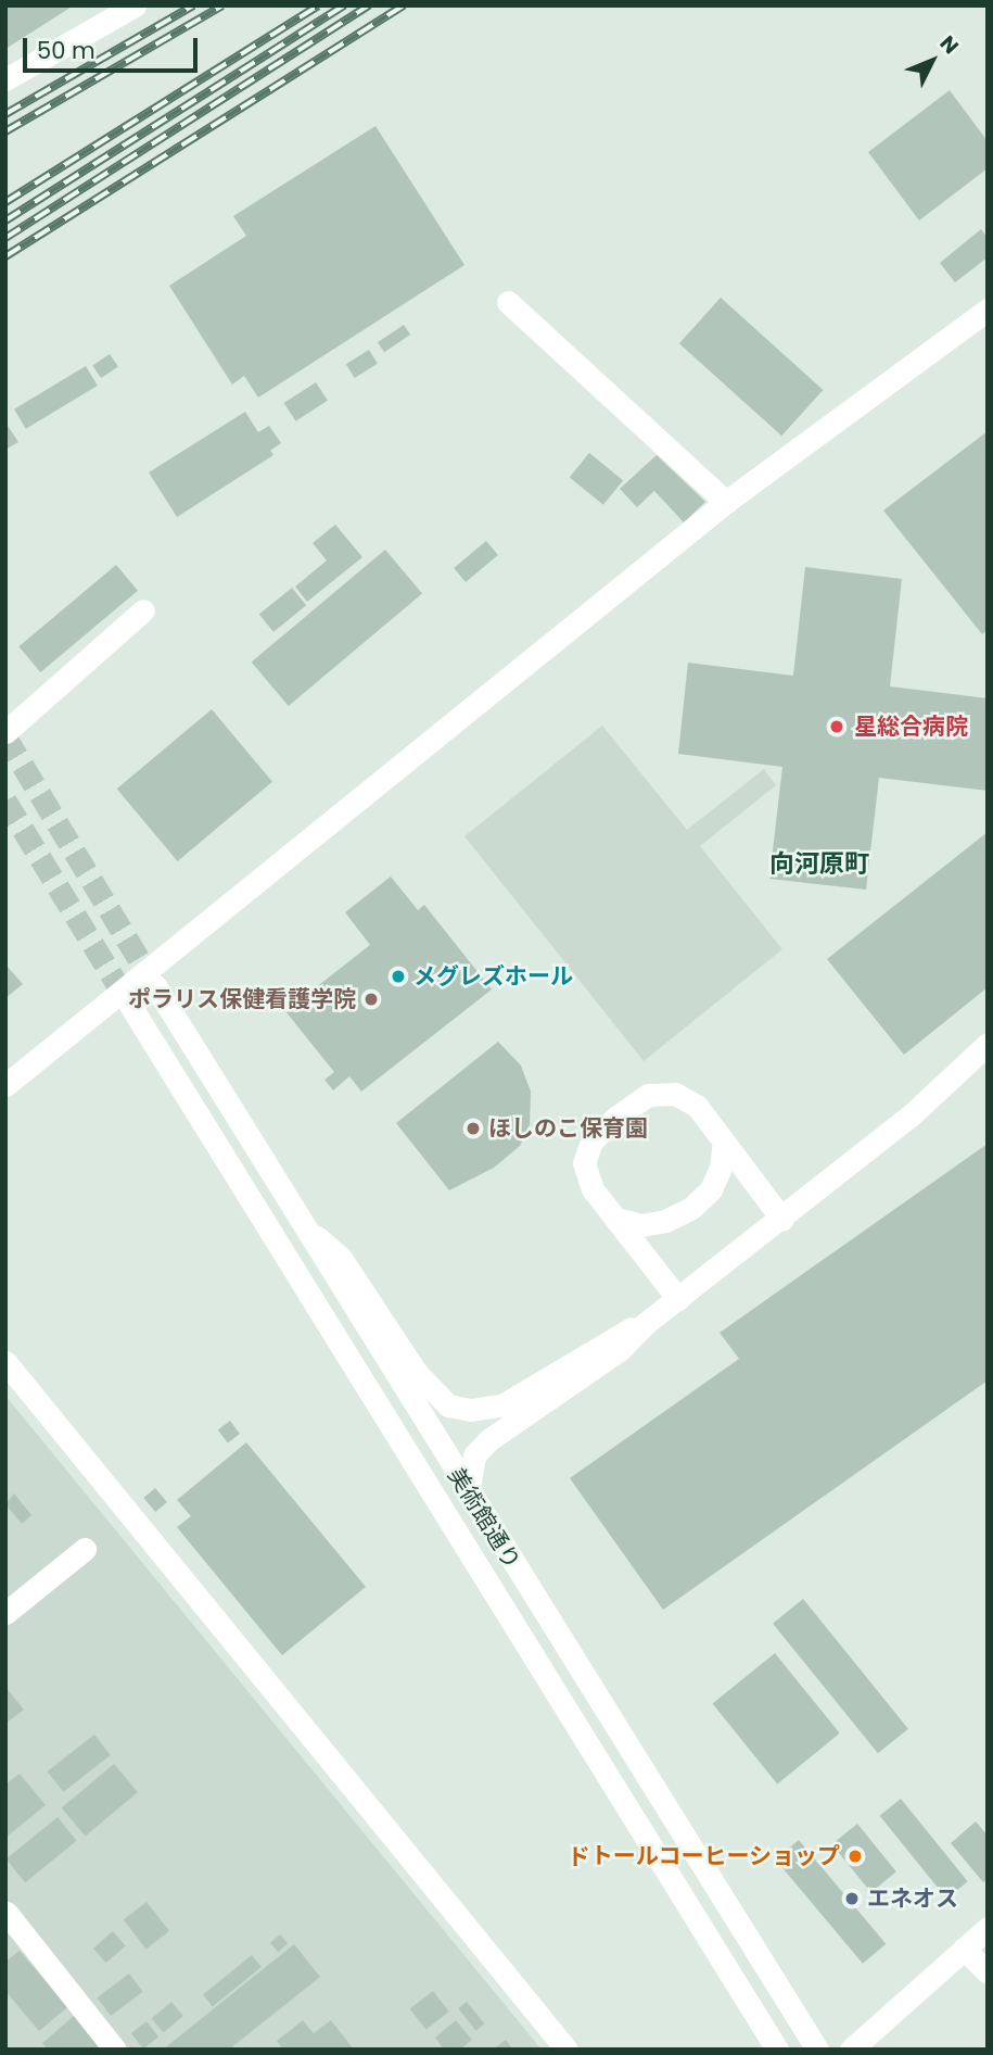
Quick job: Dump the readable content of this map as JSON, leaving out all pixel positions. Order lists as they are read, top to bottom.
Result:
{
  "streets": {
    "street": ["美術館通り"]
  },
  "districts": ["向河原町"],
  "places": [
    "星総合病院",
    "メグレズホール",
    "ポラリス保健看護学院",
    "ほしのこ保育園",
    "ドトールコーヒーショップ",
    "エネオス"
  ],
  "scale_bar": "50 m",
  "north": "top right"
}
